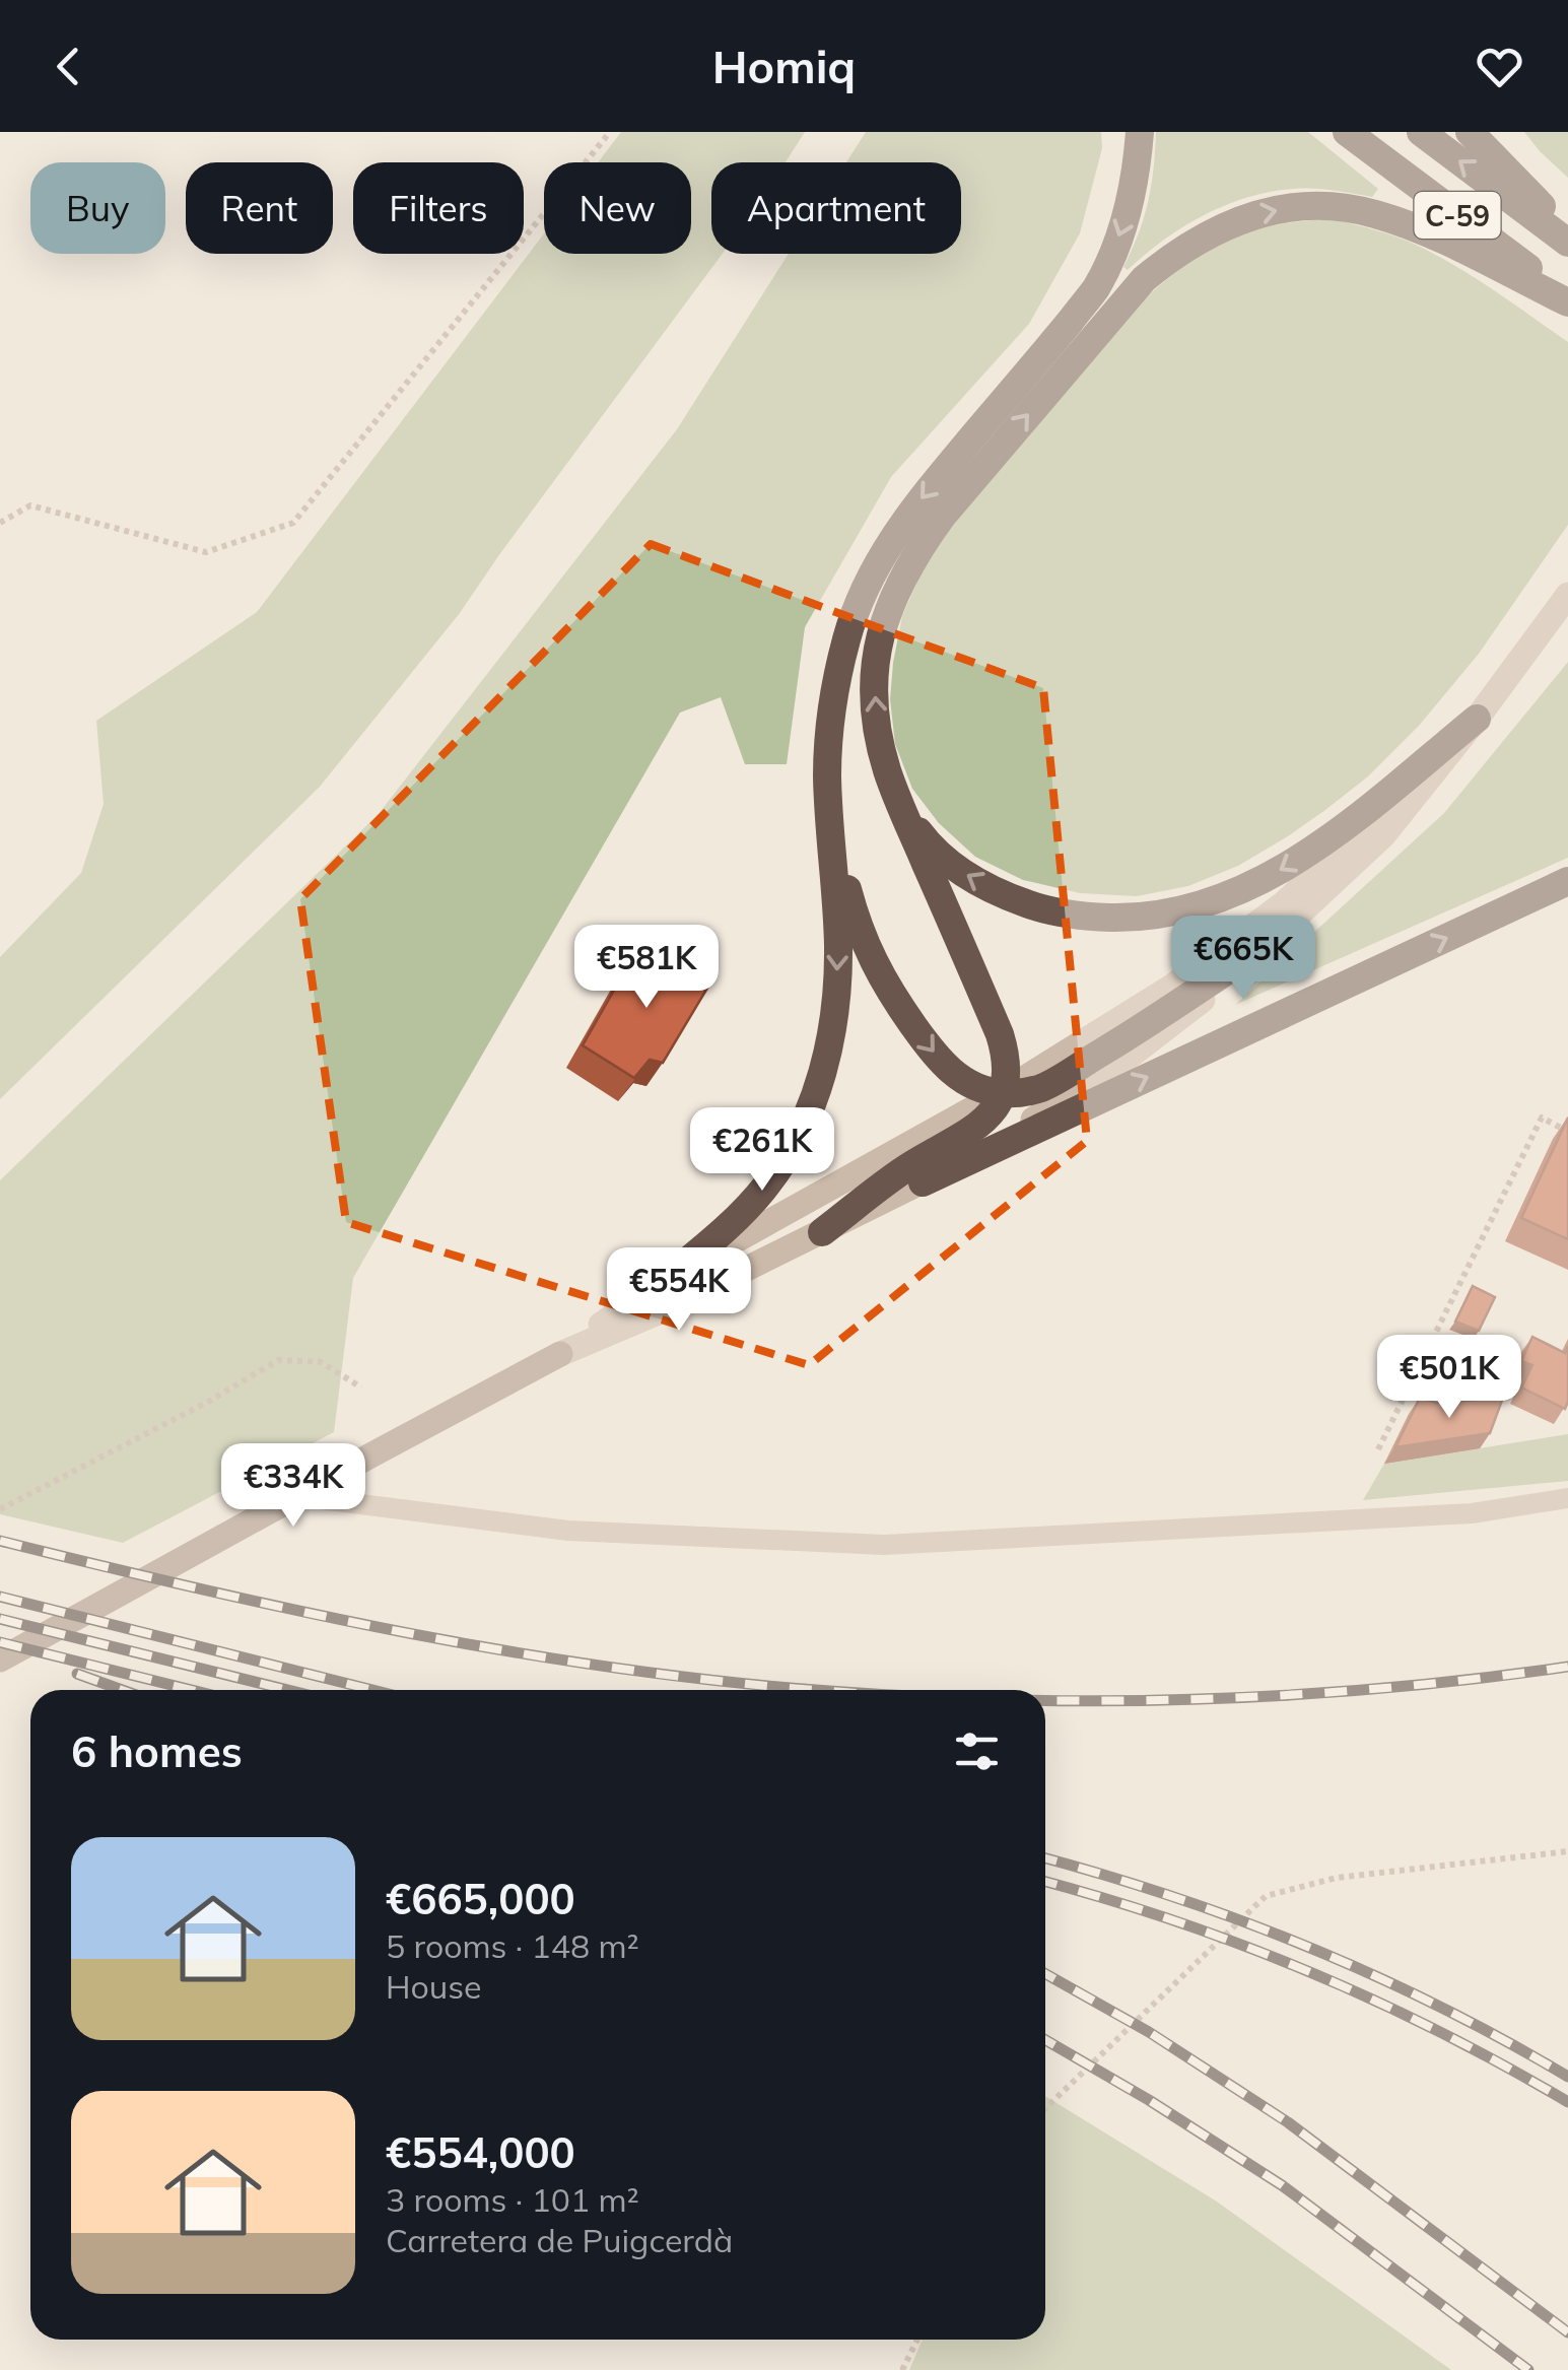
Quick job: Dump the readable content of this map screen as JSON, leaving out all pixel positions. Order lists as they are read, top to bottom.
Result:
{
  "streets": {
    "highway": ["C-59"]
  },
  "page": {
    "header": "Homiq",
    "chip": [
      "Buy",
      "Rent",
      "Filters",
      "New",
      "Apartment"
    ],
    "price": [
      "€665K",
      "€581K",
      "€261K",
      "€554K",
      "€501K",
      "€334K"
    ],
    "heading": "6 homes",
    "list": [
      {
        "name": "€665,000",
        "note": "5 rooms · 148 m² · House"
      },
      {
        "name": "€554,000",
        "note": "3 rooms · 101 m² · Carretera de Puigcerdà"
      }
    ]
  }
}
